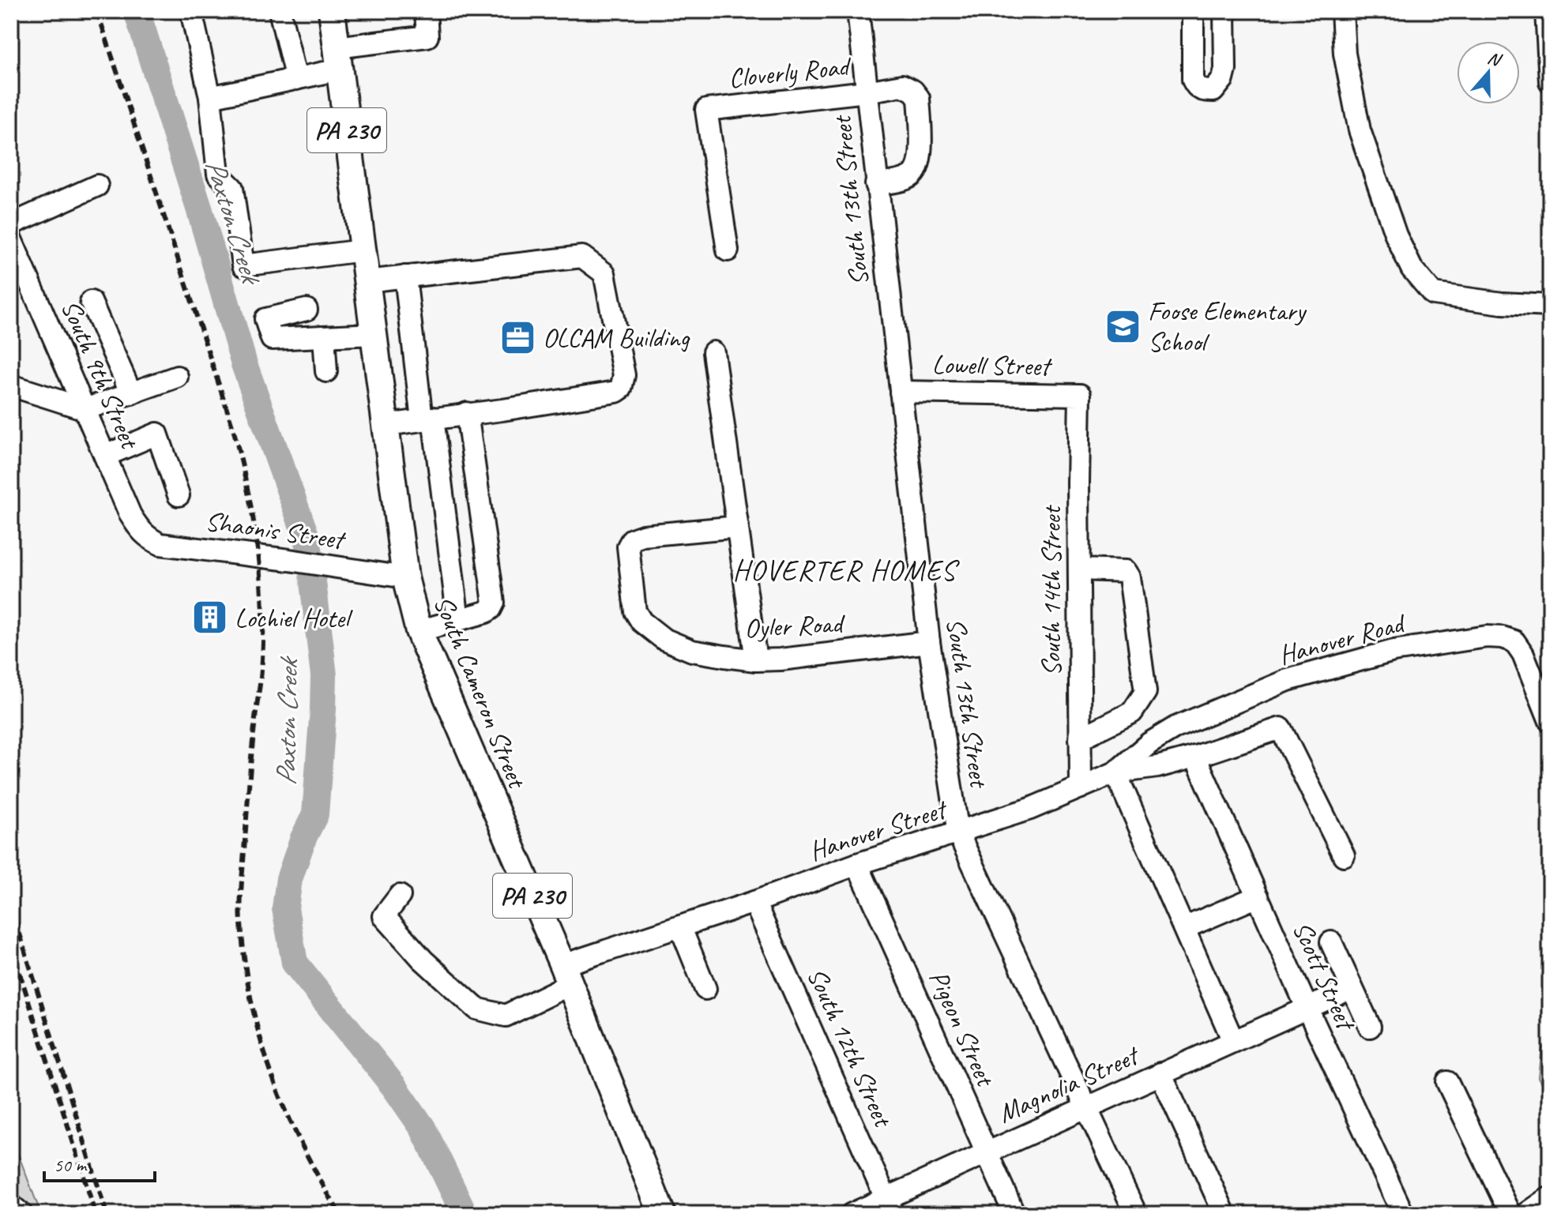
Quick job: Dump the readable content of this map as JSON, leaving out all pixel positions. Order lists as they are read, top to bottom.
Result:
{
  "streets": {
    "main road": ["PA 230", "South Cameron Street"],
    "street": [
      "Cloverly Road",
      "South 13th Street",
      "Lowell Street",
      "South 9th Street",
      "Shaonis Street",
      "South 14th Street",
      "Oyler Road",
      "Hanover Road",
      "Hanover Street",
      "Scott Street",
      "Pigeon Street",
      "South 12th Street",
      "Magnolia Street"
    ]
  },
  "crossings": [
    ["Cloverly Road", "South 13th Street"],
    ["South 13th Street", "Lowell Street"],
    ["South 13th Street", "Oyler Road"],
    ["South 13th Street", "Hanover Street"],
    ["South 13th Street", "Magnolia Street"],
    ["Lowell Street", "South 14th Street"],
    ["South 9th Street", "Shaonis Street"],
    ["Shaonis Street", "South Cameron Street"],
    ["South 14th Street", "Hanover Street"],
    ["Hanover Road", "Hanover Street"],
    ["South Cameron Street", "Hanover Street"],
    ["Hanover Street", "Scott Street"],
    ["Hanover Street", "Pigeon Street"],
    ["Hanover Street", "South 12th Street"],
    ["Scott Street", "Magnolia Street"],
    ["Pigeon Street", "Magnolia Street"],
    ["South 12th Street", "Magnolia Street"]
  ],
  "districts": ["HOVERTER HOMES"],
  "water": ["Paxton Creek"],
  "places": {
    "school or university": ["Foose Elementary School"],
    "office": ["OLCAM Building"],
    "building": ["Lochiel Hotel"]
  },
  "scale_bar": "50 m",
  "north": "top"
}
